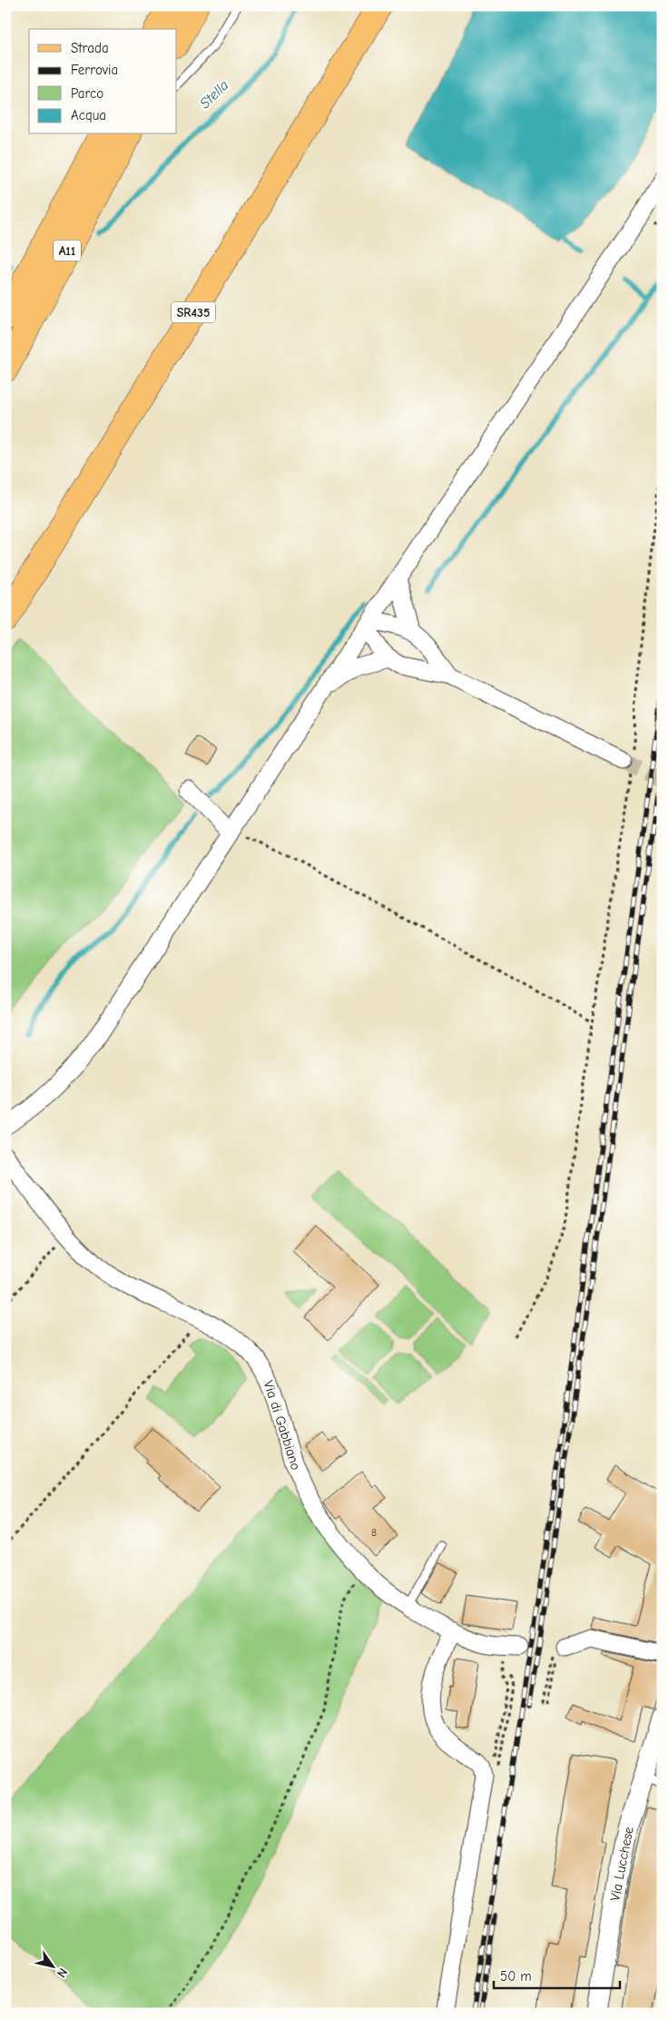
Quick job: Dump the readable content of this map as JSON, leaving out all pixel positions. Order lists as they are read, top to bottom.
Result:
{
  "streets": {
    "main road": ["A11", "SR435"],
    "street": ["Via di Gabbiano", "Via Lucchese"]
  },
  "water": ["Stella"],
  "house_numbers": ["8"],
  "legend": [
    "Strada",
    "Ferrovia",
    "Parco",
    "Acqua"
  ],
  "scale_bar": "50 m",
  "north": "bottom right"
}
